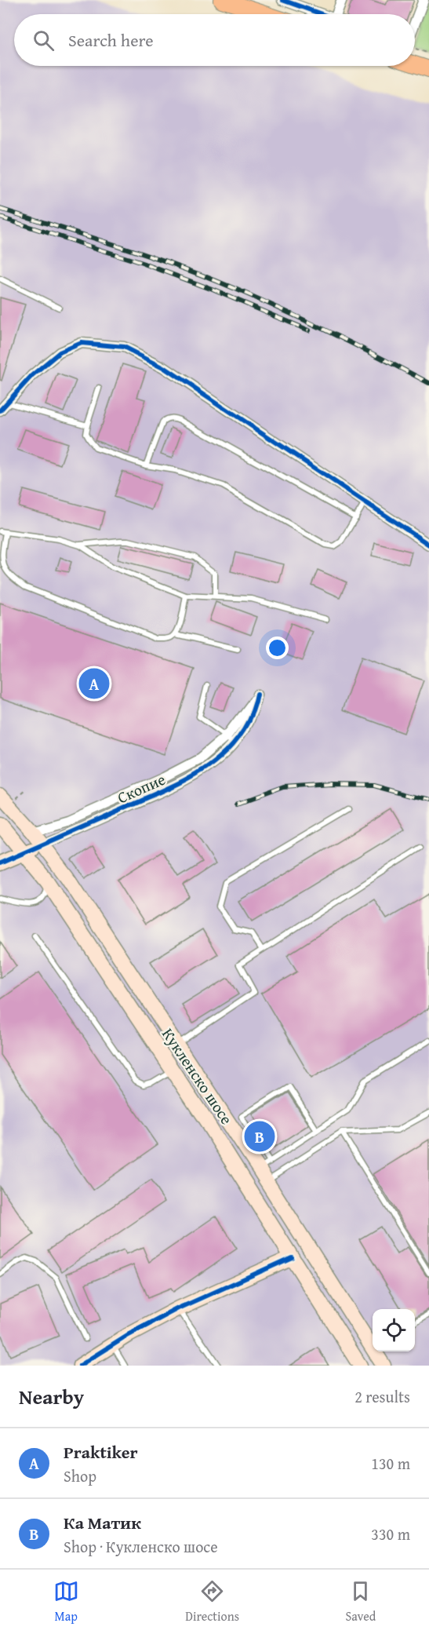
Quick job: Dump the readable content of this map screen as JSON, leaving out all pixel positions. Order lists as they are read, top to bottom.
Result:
{
  "streets": {
    "main road": ["Скопие", "Кукленско шосе"]
  },
  "crossings": [
    ["Скопие", "Кукленско шосе"]
  ],
  "page": {
    "search": "Search here",
    "pins": ["A", "B"],
    "heading": ["Nearby", "2 results"],
    "list": [
      {
        "mark": "A",
        "name": "Praktiker",
        "note": "Shop",
        "value": "130 m"
      },
      {
        "mark": "B",
        "name": "Ка Матик",
        "note": "Shop · Кукленско шосе",
        "value": "330 m"
      }
    ],
    "nav": ["Map", "Directions", "Saved"]
  }
}
